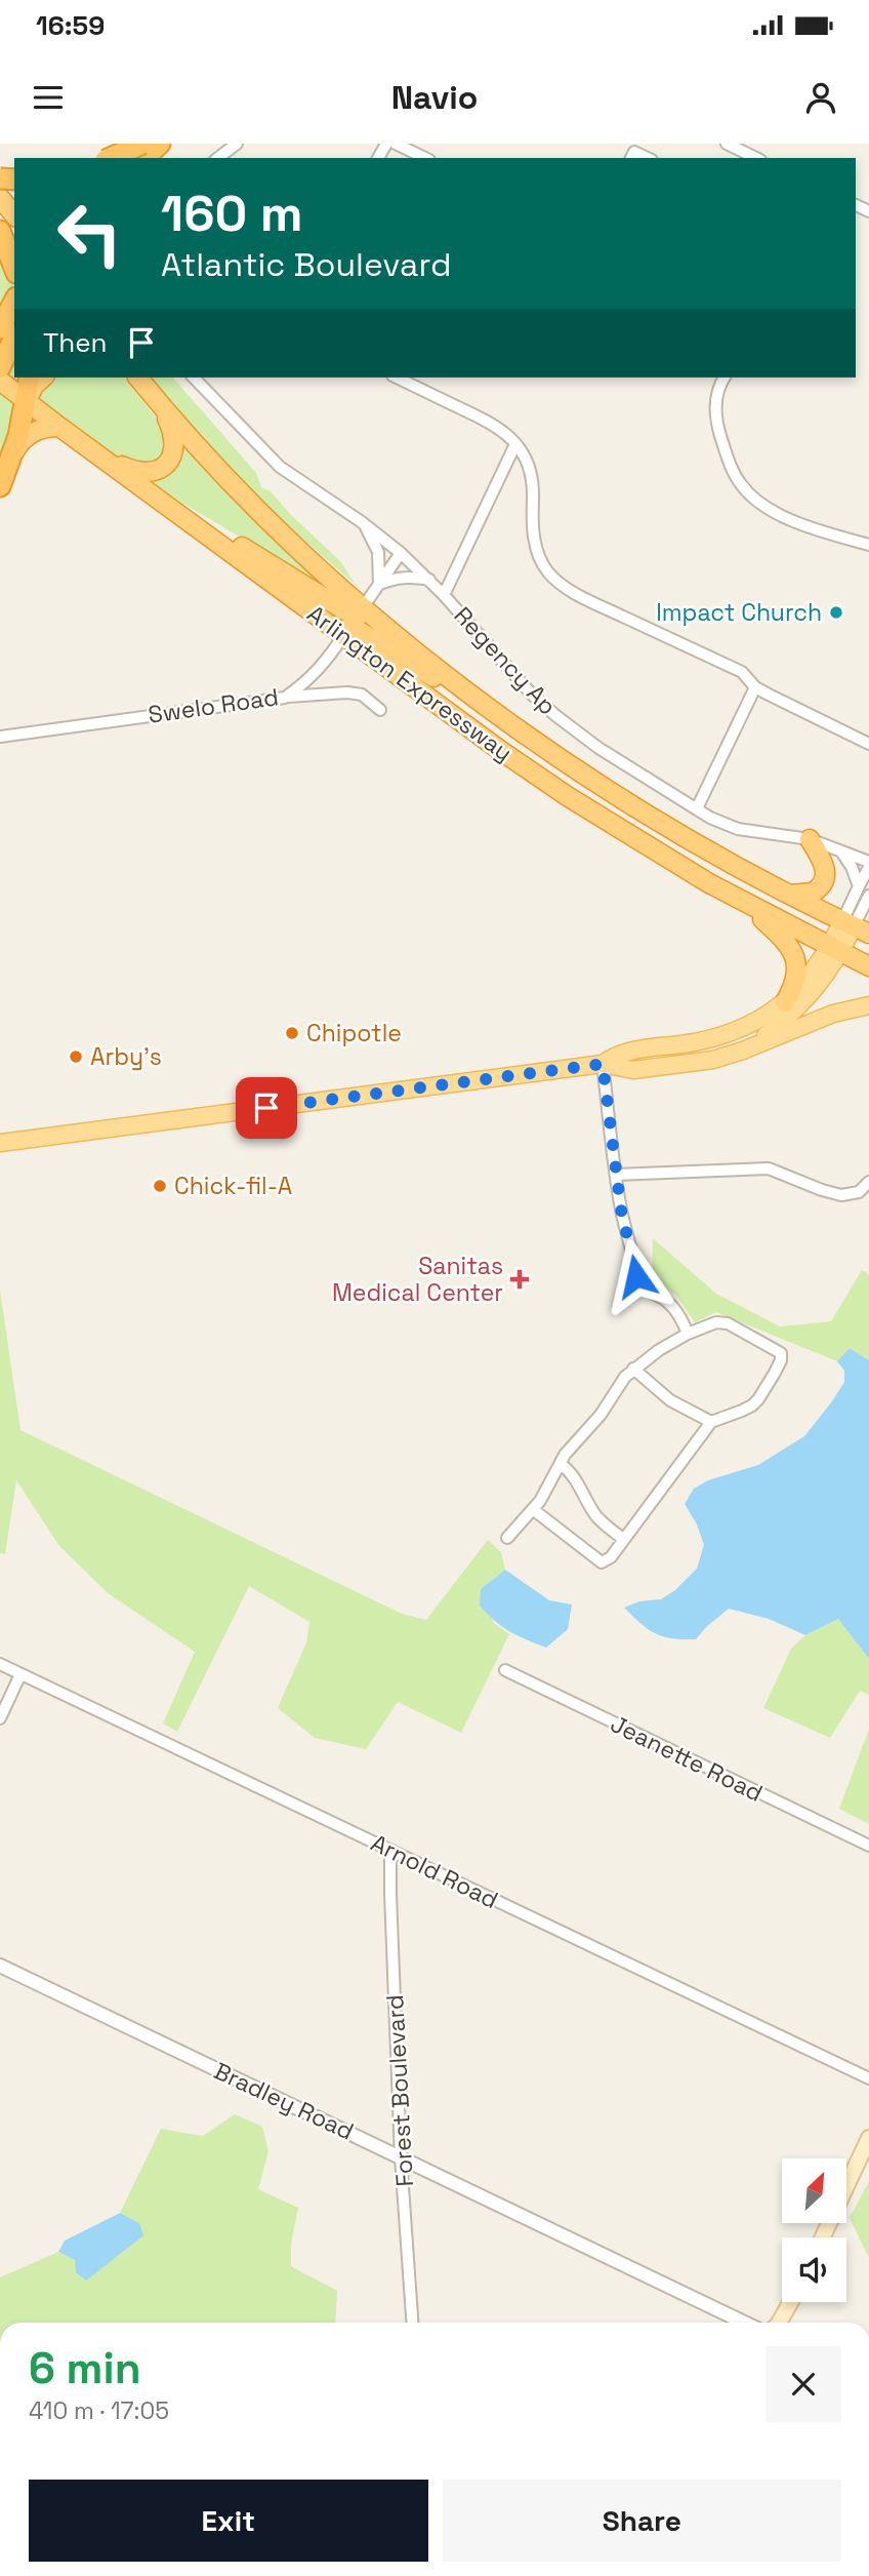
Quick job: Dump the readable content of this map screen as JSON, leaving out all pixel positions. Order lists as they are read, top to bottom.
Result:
{
  "streets": {
    "highway": ["Arlington Expressway"],
    "street": [
      "Regency Ap",
      "Swelo Road",
      "Jeanette Road",
      "Arnold Road",
      "Forest Boulevard",
      "Bradley Road"
    ]
  },
  "crossings": [
    ["Regency Ap", "Swelo Road"],
    ["Arlington Expressway", "Swelo Road"],
    ["Arnold Road", "Forest Boulevard"],
    ["Forest Boulevard", "Bradley Road"]
  ],
  "places": {
    "other": [
      "Impact Church",
      "Chipotle",
      "Arby's",
      "Chick-fil-A"
    ],
    "health": ["Sanitas Medical Center"]
  },
  "north": "top right",
  "page": {
    "status": "16:59",
    "header": "Navio",
    "turn": ["160 m", "Atlantic Boulevard"],
    "then": "Then",
    "heading": ["6 min", "410 m · 17:05"],
    "buttons": ["Exit", "Share"]
  }
}
